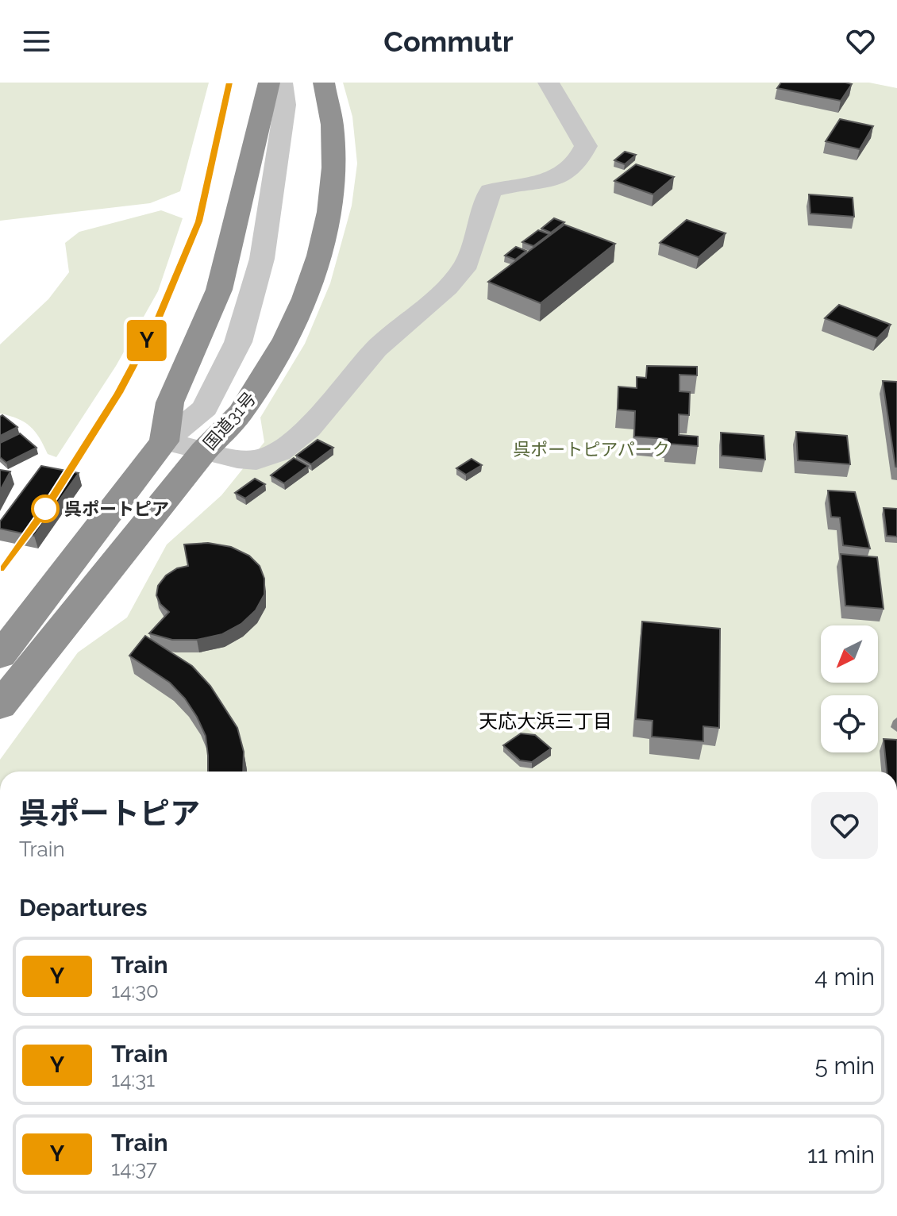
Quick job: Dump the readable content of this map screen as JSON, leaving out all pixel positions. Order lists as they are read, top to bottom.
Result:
{
  "streets": {
    "highway": ["国道31号"]
  },
  "districts": ["天応大浜三丁目"],
  "parks": ["呉ポートピアパーク"],
  "places": ["呉ポートピア"],
  "north": "bottom left",
  "page": {
    "header": "Commutr",
    "on_map": "Y",
    "heading": [
      ["呉ポートピア", "Train"],
      "Departures"
    ],
    "list": [
      {
        "mark": "Y",
        "name": "Train",
        "note": "14:30",
        "value": "4 min"
      },
      {
        "mark": "Y",
        "name": "Train",
        "note": "14:31",
        "value": "5 min"
      },
      {
        "mark": "Y",
        "name": "Train",
        "note": "14:37",
        "value": "11 min"
      }
    ]
  }
}
